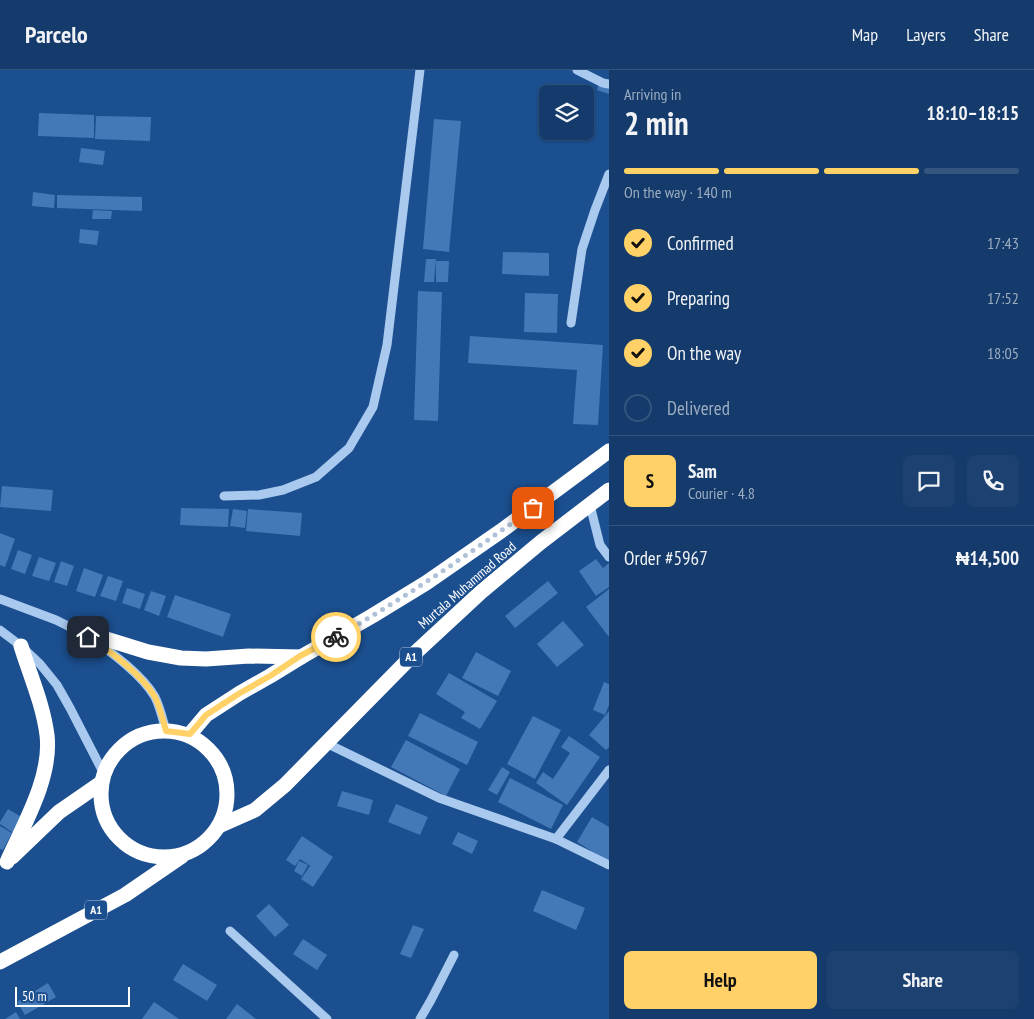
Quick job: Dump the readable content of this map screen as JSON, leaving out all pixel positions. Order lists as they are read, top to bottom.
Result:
{
  "streets": {
    "highway": ["Murtala Muhammad Road", "A1"]
  },
  "crossings": [
    ["Murtala Muhammad Road", "A1"]
  ],
  "scale_bar": "50 m",
  "page": {
    "header": "Parcelo",
    "nav": ["Map", "Layers", "Share"],
    "heading": ["2 min", "Arriving in", "18:10–18:15"],
    "panel": [
      "Sam",
      "Courier · 4.8",
      "Order #5967",
      "₦14,500"
    ],
    "bar": "On the way · 140 m",
    "list": [
      ["Confirmed", "17:43"],
      ["Preparing", "17:52"],
      ["On the way", "18:05"],
      "Delivered"
    ],
    "round": "S",
    "buttons": ["Help", "Share"],
    "scale": "50 m"
  }
}
